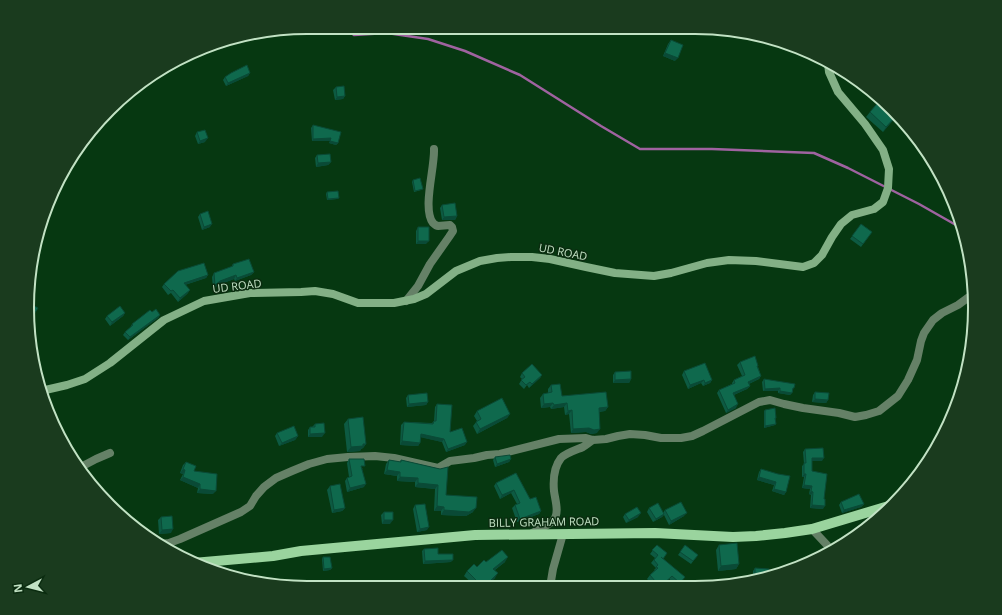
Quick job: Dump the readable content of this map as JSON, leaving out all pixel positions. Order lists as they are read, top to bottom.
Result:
{
  "streets": {
    "main road": ["UD ROAD", "BILLY GRAHAM ROAD"]
  },
  "north": "left"
}
